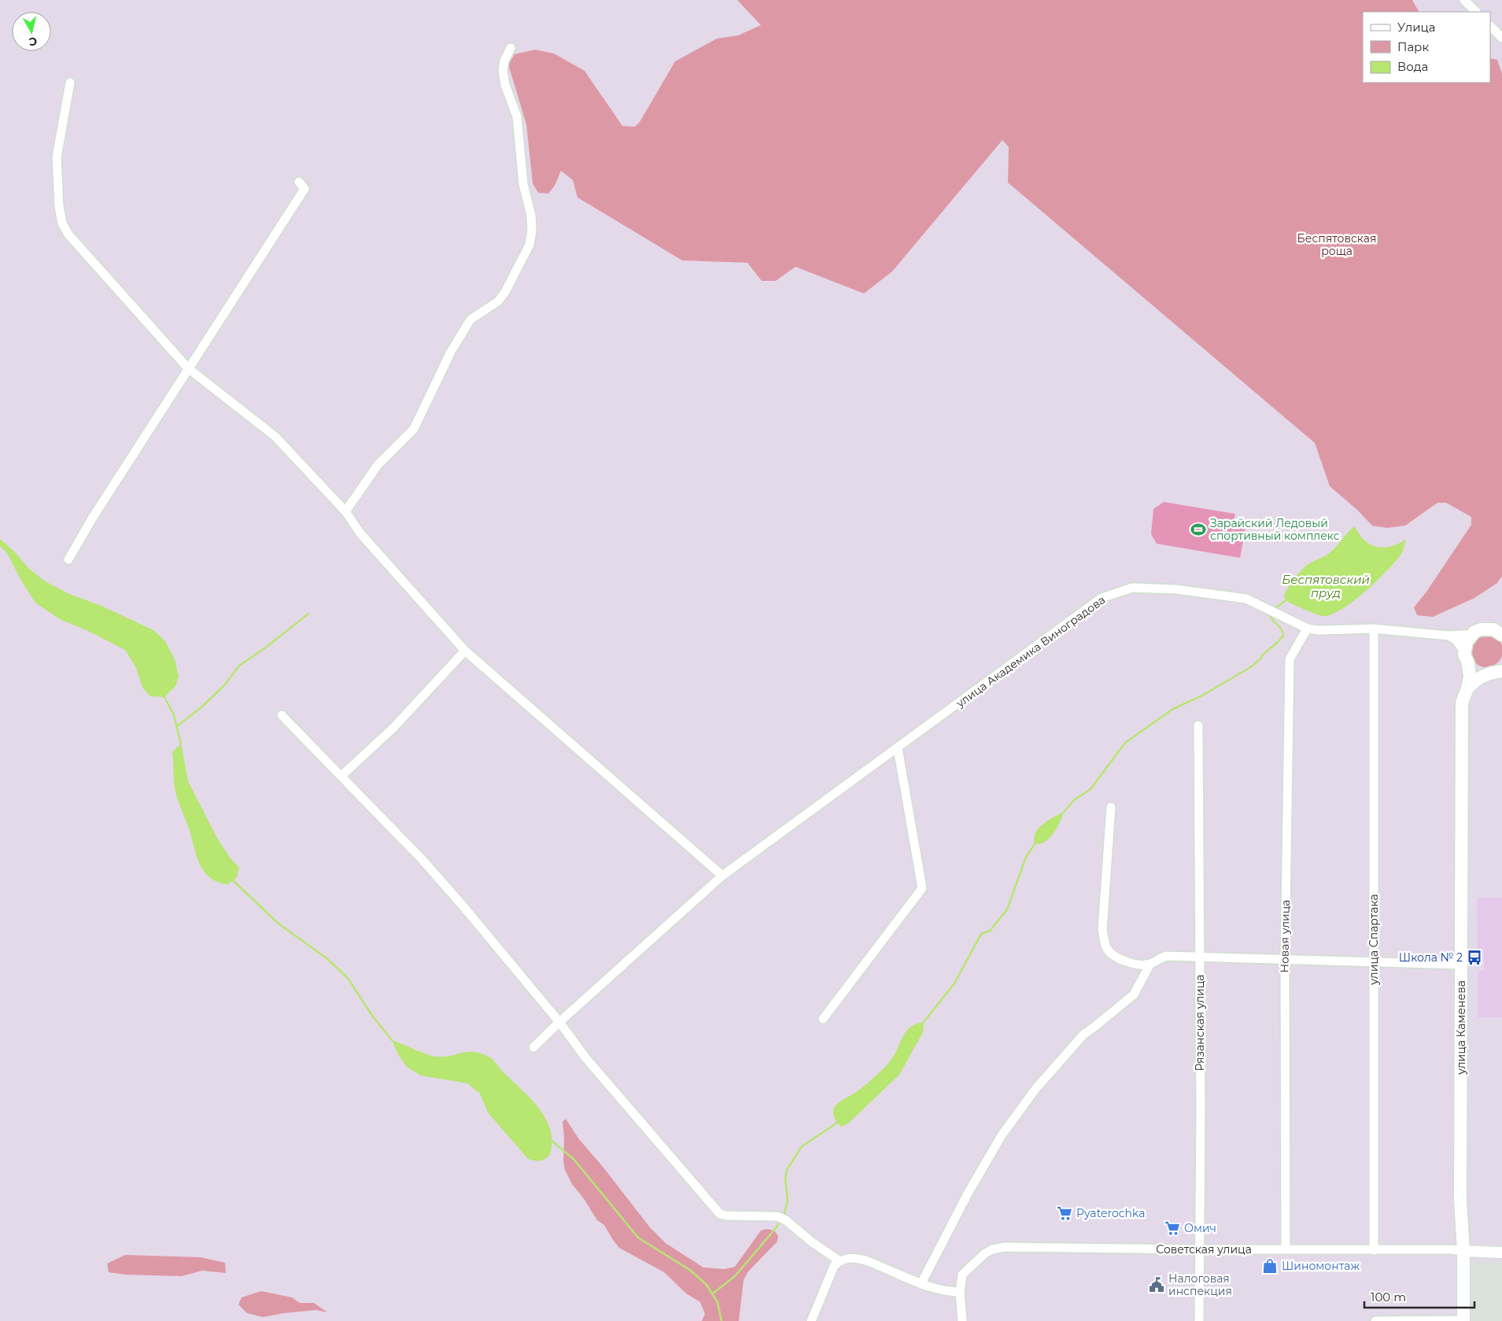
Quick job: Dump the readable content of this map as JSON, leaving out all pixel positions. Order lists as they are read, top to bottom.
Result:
{
  "streets": {
    "main road": ["улица Каменева"],
    "street": [
      "улица Академика Виноградова",
      "Новая улица",
      "улица Спартака",
      "Рязанская улица",
      "Советская улица"
    ]
  },
  "crossings": [
    ["улица Академика Виноградова", "Новая улица"],
    ["улица Академика Виноградова", "улица Спартака"],
    ["Новая улица", "Советская улица"],
    ["улица Спартака", "Советская улица"],
    ["Рязанская улица", "Советская улица"],
    ["улица Каменева", "Советская улица"]
  ],
  "water": ["Беспятовский пруд"],
  "parks": ["Беспятовская роща"],
  "places": {
    "sports": ["Зарайский Ледовый спортивный комплекс"],
    "bus stop": ["Школа № 2"],
    "supermarket": ["Pyaterochka", "Омич"],
    "shop": ["Шиномонтаж"],
    "public building": ["Налоговая инспекция"]
  },
  "legend": ["Улица", "Парк", "Вода"],
  "scale_bar": "100 m",
  "north": "bottom"
}
